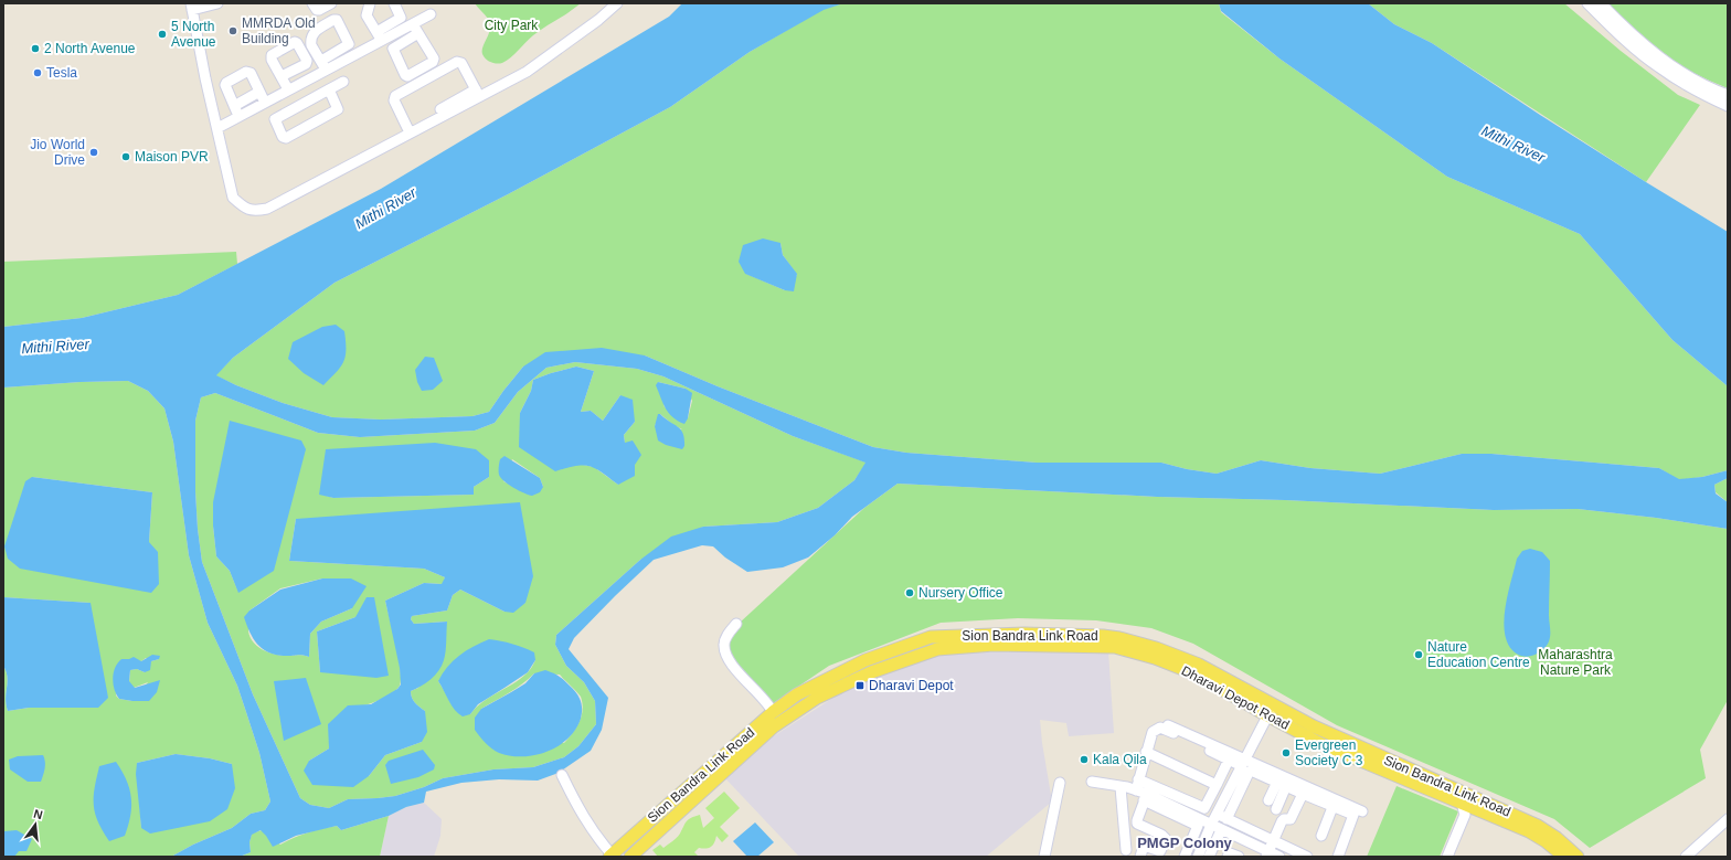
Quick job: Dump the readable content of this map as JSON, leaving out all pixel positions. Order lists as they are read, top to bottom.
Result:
{
  "streets": {
    "main road": ["Sion Bandra Link Road", "Dharavi Depot Road"]
  },
  "crossings": [
    ["Sion Bandra Link Road", "Dharavi Depot Road"]
  ],
  "districts": ["PMGP Colony"],
  "water": ["Mithi River"],
  "parks": ["City Park", "Maharashtra Nature Park"],
  "places": {
    "other": [
      "MMRDA Old Building",
      "5 North Avenue",
      "2 North Avenue",
      "Tesla",
      "Jio World Drive",
      "Maison PVR",
      "Nursery Office",
      "Nature Education Centre",
      "Evergreen Society C 3",
      "Kala Qila"
    ],
    "transit": ["Dharavi Depot"]
  },
  "north": "top"
}
